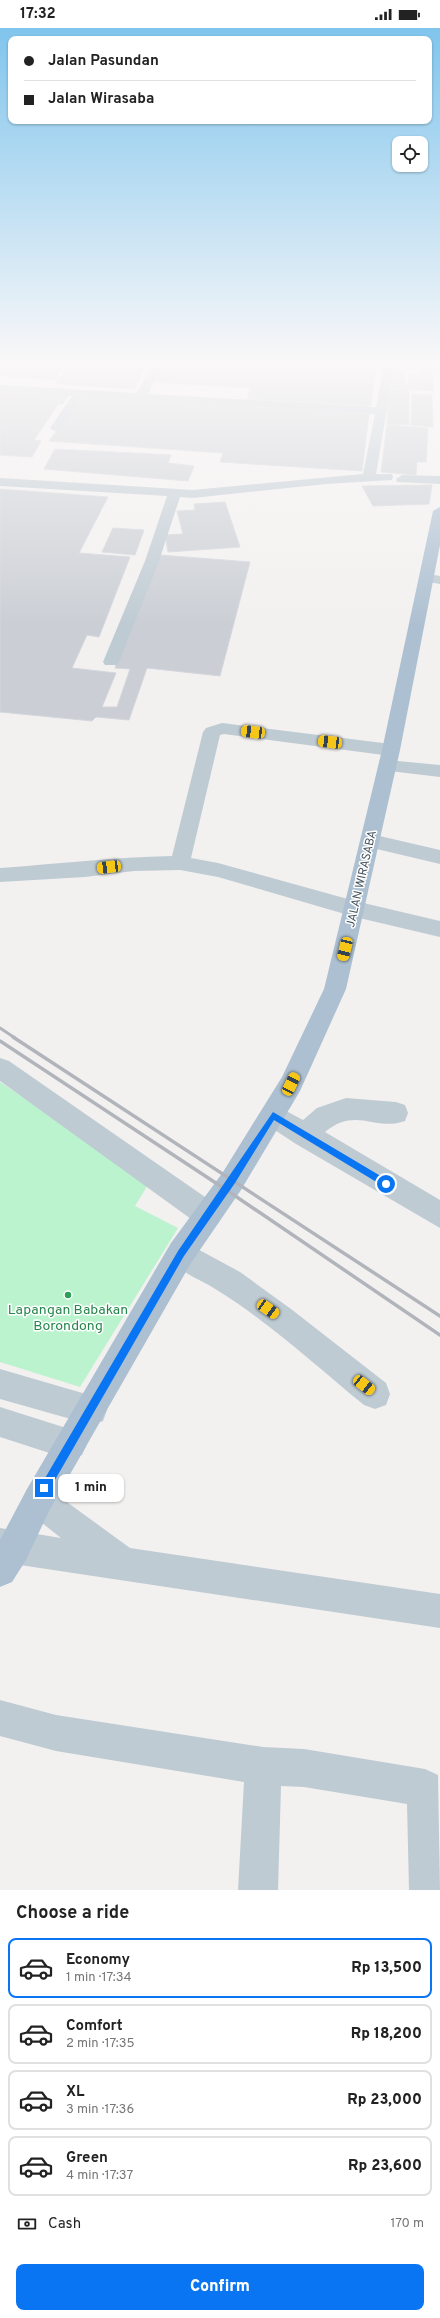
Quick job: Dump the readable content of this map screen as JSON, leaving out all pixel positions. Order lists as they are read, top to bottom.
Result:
{
  "streets": {
    "main road": ["JALAN WIRASABA"]
  },
  "places": ["Lapangan Babakan Borondong"],
  "page": {
    "status": "17:32",
    "banner": ["Jalan Pasundan", "Jalan Wirasaba"],
    "bubble": "1 min",
    "heading": "Choose a ride",
    "list": [
      {
        "name": "Economy",
        "note": "1 min · 17:34",
        "value": "Rp 13,500"
      },
      {
        "name": "Comfort",
        "note": "2 min · 17:35",
        "value": "Rp 18,200"
      },
      {
        "name": "XL",
        "note": "3 min · 17:36",
        "value": "Rp 23,000"
      },
      {
        "name": "Green",
        "note": "4 min · 17:37",
        "value": "Rp 23,600"
      }
    ],
    "pay": ["Cash", "170 m"],
    "buttons": "Confirm"
  }
}
